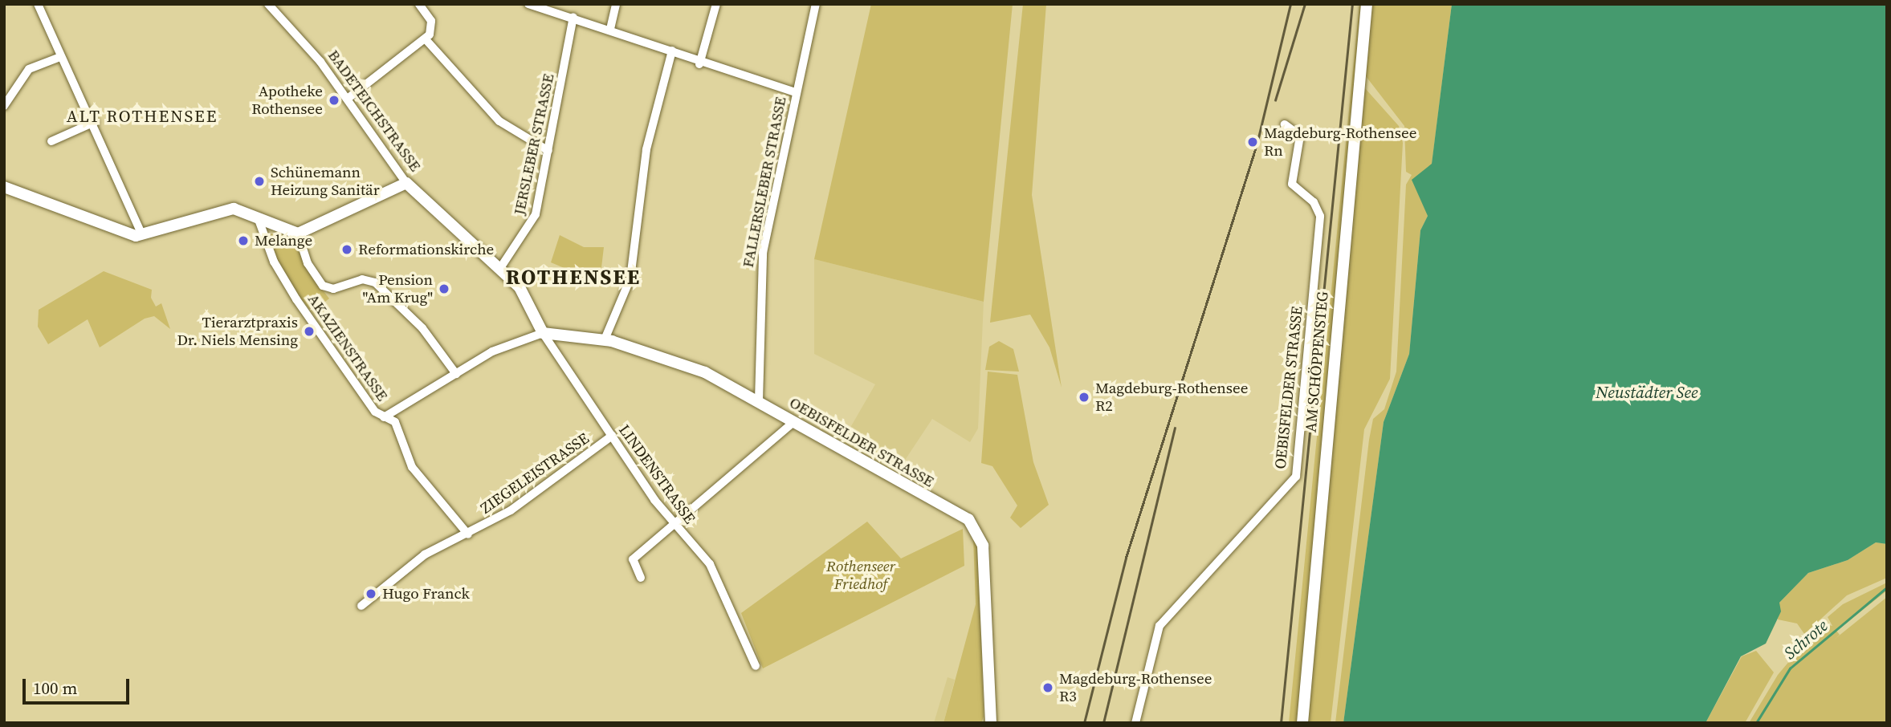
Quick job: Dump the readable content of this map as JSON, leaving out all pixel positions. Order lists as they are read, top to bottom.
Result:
{
  "streets": {
    "street": [
      "BADETEICHSTRASSE",
      "JERSLEBER STRASSE",
      "FALLERSLEBER STRASSE",
      "AKAZIENSTRASSE",
      "AM SCHÖPPENSTEG",
      "OEBISFELDER STRASSE",
      "ZIEGELEISTRASSE",
      "LINDENSTRASSE"
    ]
  },
  "crossings": [
    ["BADETEICHSTRASSE", "JERSLEBER STRASSE"],
    ["BADETEICHSTRASSE", "OEBISFELDER STRASSE"],
    ["BADETEICHSTRASSE", "LINDENSTRASSE"],
    ["FALLERSLEBER STRASSE", "OEBISFELDER STRASSE"],
    ["AKAZIENSTRASSE", "ZIEGELEISTRASSE"],
    ["OEBISFELDER STRASSE", "LINDENSTRASSE"],
    ["ZIEGELEISTRASSE", "LINDENSTRASSE"]
  ],
  "districts": ["ALT ROTHENSEE", "ROTHENSEE"],
  "water": ["Neustädter See", "Schrote"],
  "parks": ["Rothenseer Friedhof"],
  "places": [
    "Apotheke Rothensee",
    "Magdeburg-Rothensee Rn",
    "Schünemann Heizung Sanitär",
    "Melange",
    "Reformationskirche",
    "Pension \"Am Krug\"",
    "Tierarztpraxis Dr. Niels Mensing",
    "Magdeburg-Rothensee R2",
    "Hugo Franck",
    "Magdeburg-Rothensee R3"
  ],
  "scale_bar": "100 m"
}
